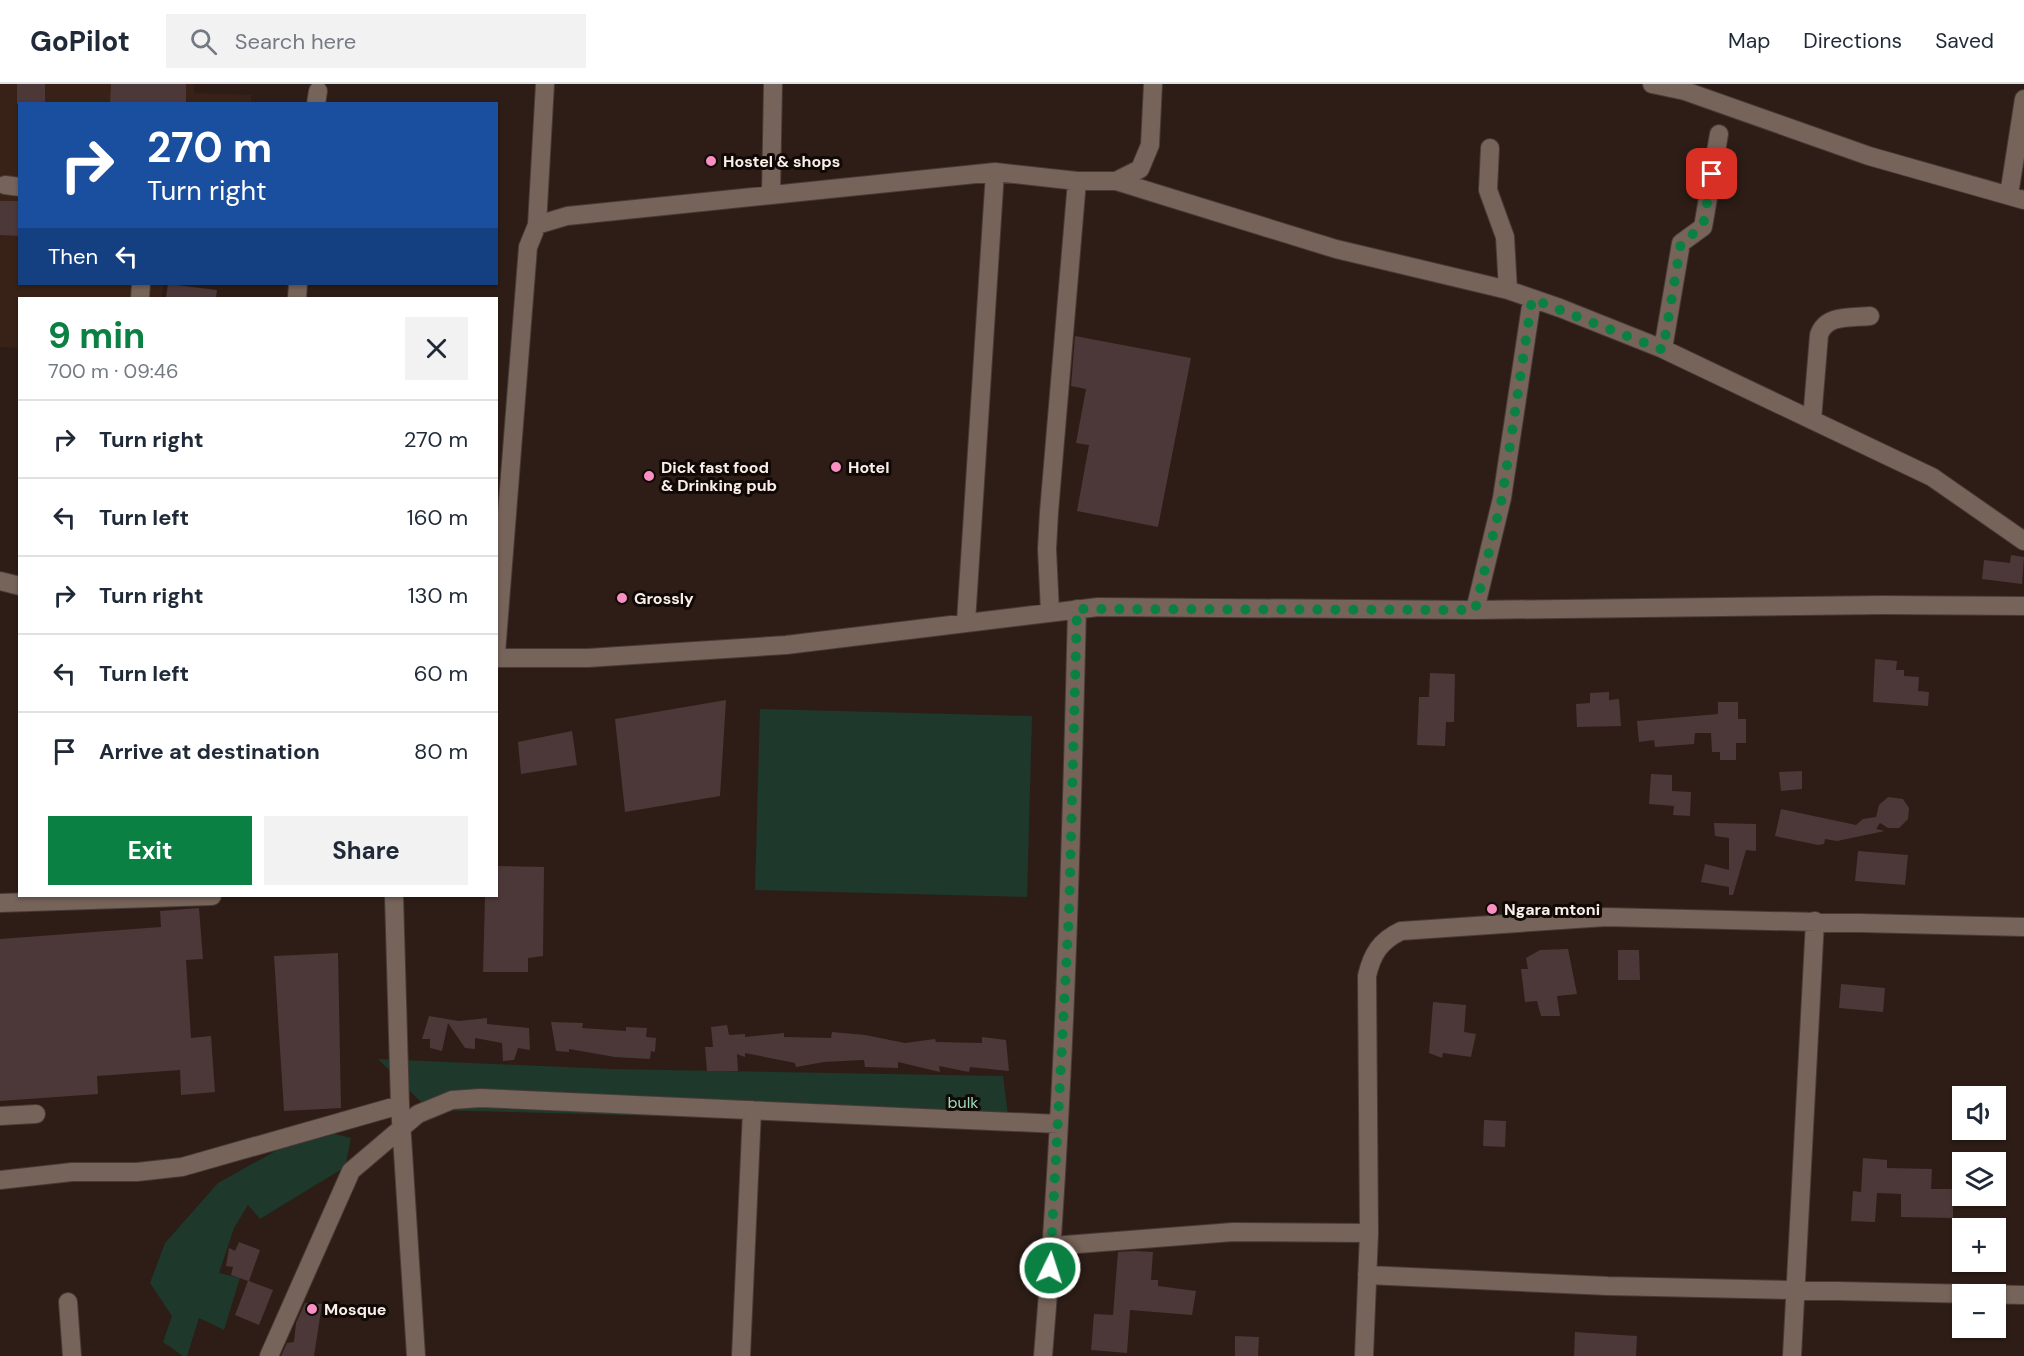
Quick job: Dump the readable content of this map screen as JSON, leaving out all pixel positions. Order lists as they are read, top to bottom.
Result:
{
  "parks": ["bulk"],
  "places": [
    "Hostel & shops",
    "Hotel",
    "Dick fast food & Drinking pub",
    "Grossly",
    "Ngara mtoni",
    "Mosque"
  ],
  "page": {
    "header": "GoPilot",
    "search": "Search here",
    "nav": ["Map", "Directions", "Saved"],
    "turn": ["270 m", "Turn right"],
    "then": "Then",
    "heading": ["9 min", "700 m · 09:46"],
    "list": [
      {
        "name": "Turn right",
        "value": "270 m"
      },
      {
        "name": "Turn left",
        "value": "160 m"
      },
      {
        "name": "Turn right",
        "value": "130 m"
      },
      {
        "name": "Turn left",
        "value": "60 m"
      },
      {
        "name": "Arrive at destination",
        "value": "80 m"
      }
    ],
    "buttons": ["Exit", "Share"],
    "map_buttons": ["+", "−"]
  }
}
